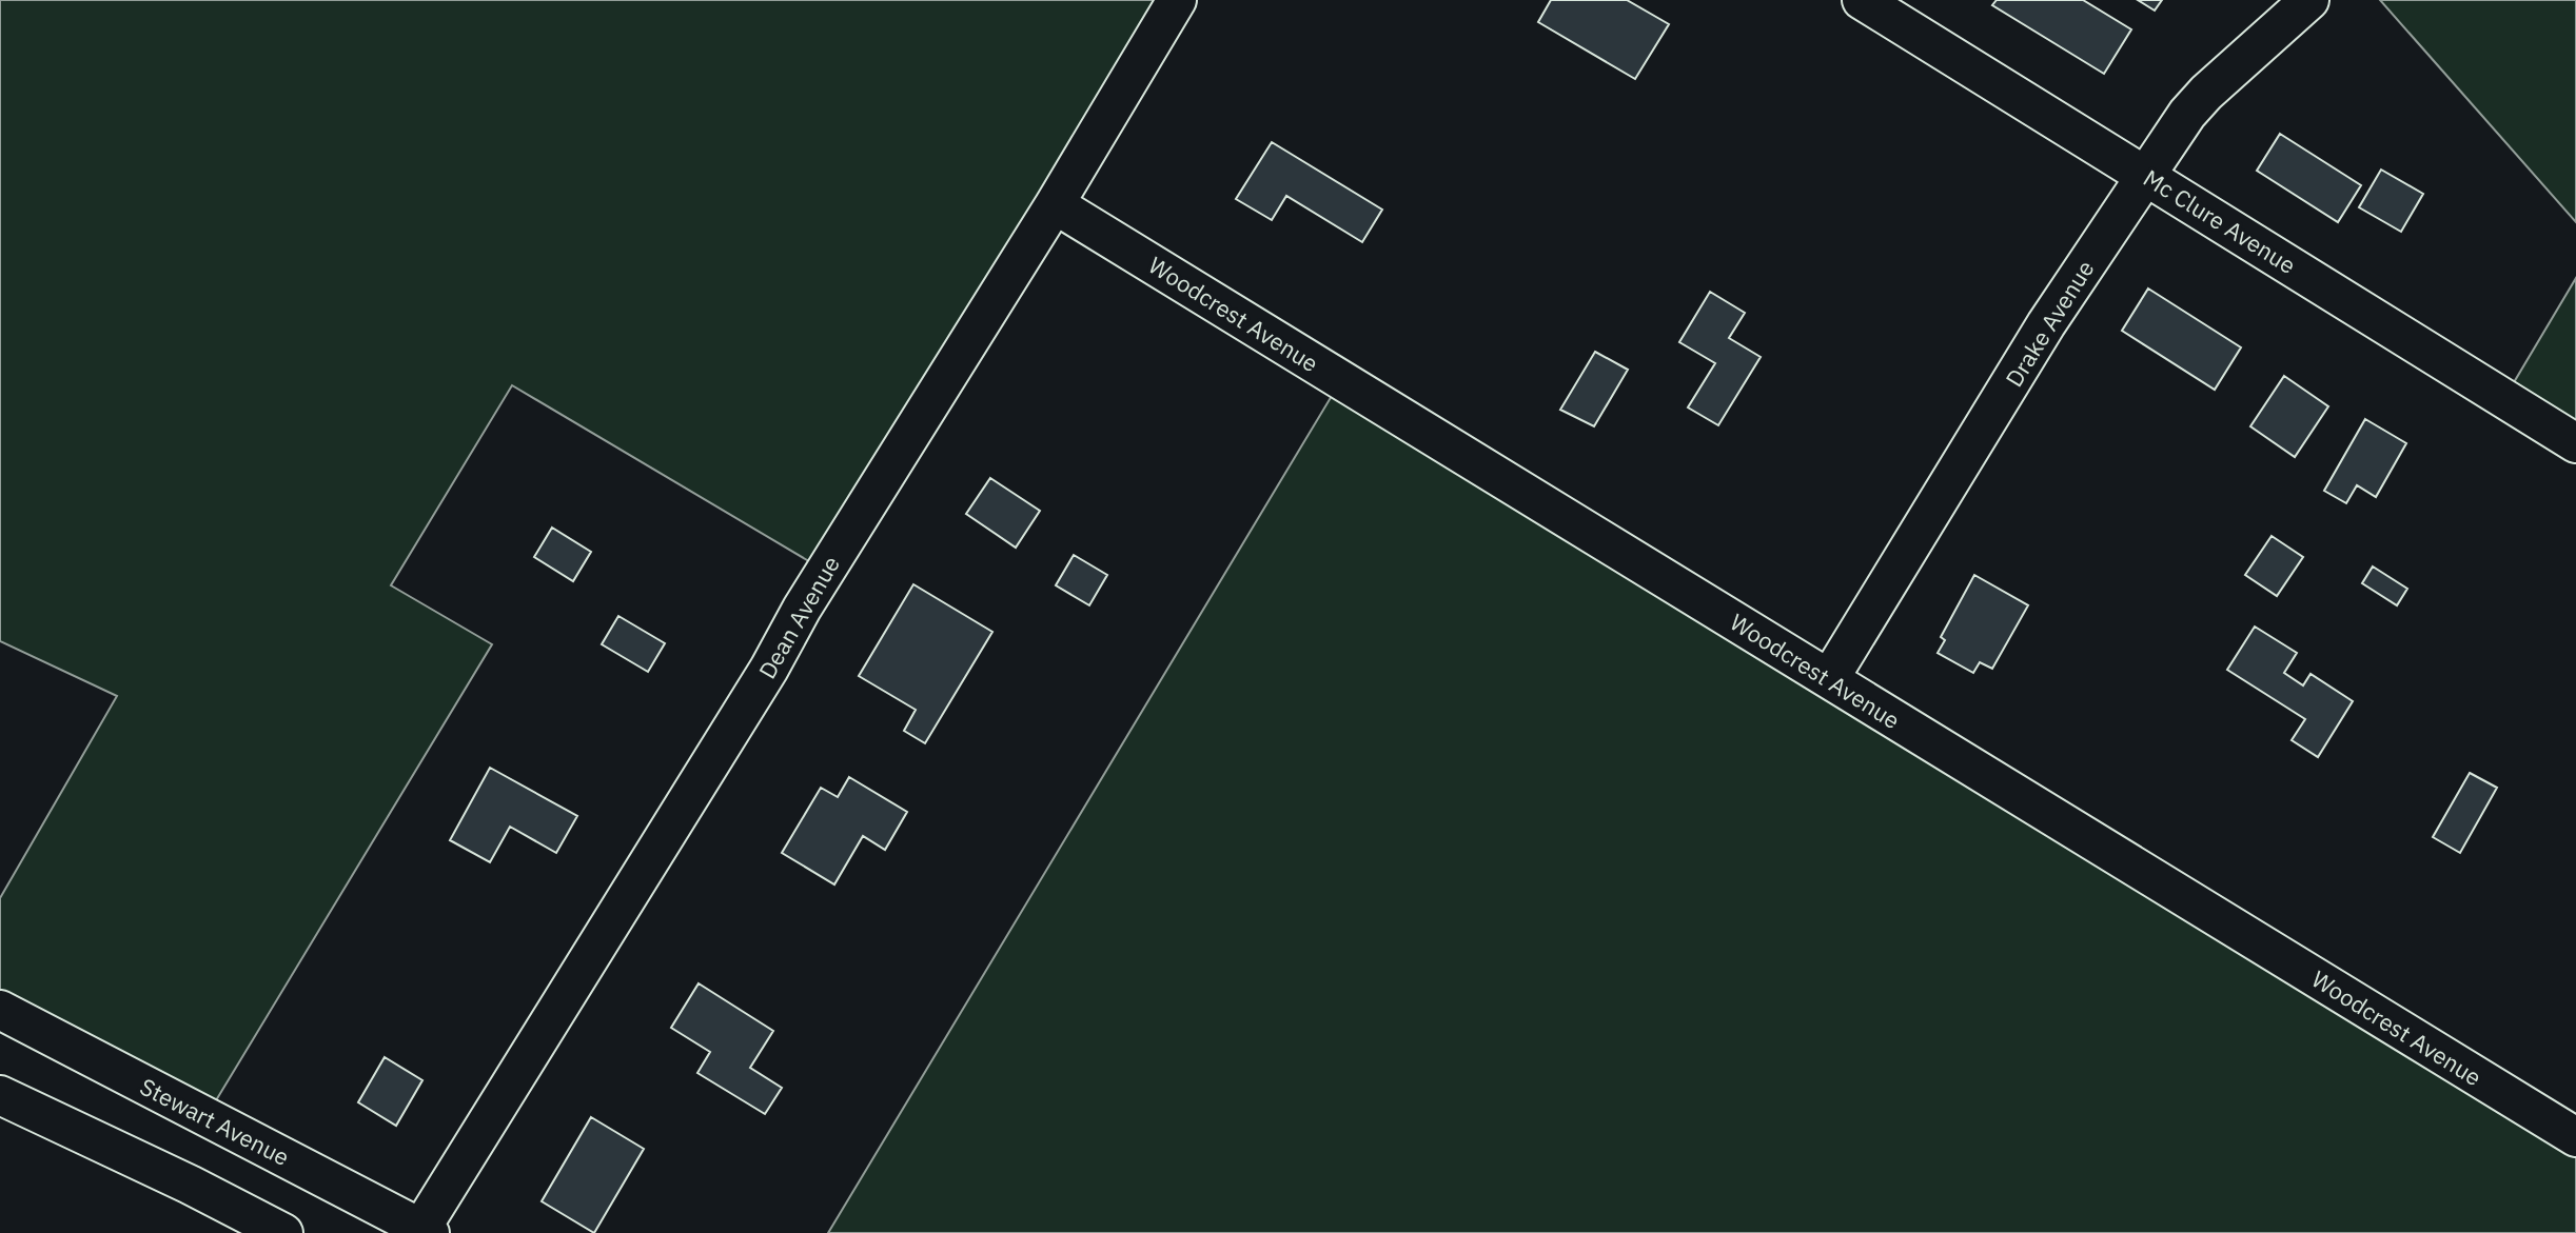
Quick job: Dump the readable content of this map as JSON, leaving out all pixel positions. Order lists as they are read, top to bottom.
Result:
{
  "streets": {
    "street": [
      "Mc Clure Avenue",
      "Woodcrest Avenue",
      "Drake Avenue",
      "Dean Avenue",
      "Stewart Avenue"
    ]
  },
  "crossings": [
    ["Mc Clure Avenue", "Drake Avenue"],
    ["Woodcrest Avenue", "Drake Avenue"],
    ["Woodcrest Avenue", "Dean Avenue"],
    ["Dean Avenue", "Stewart Avenue"]
  ]
}
